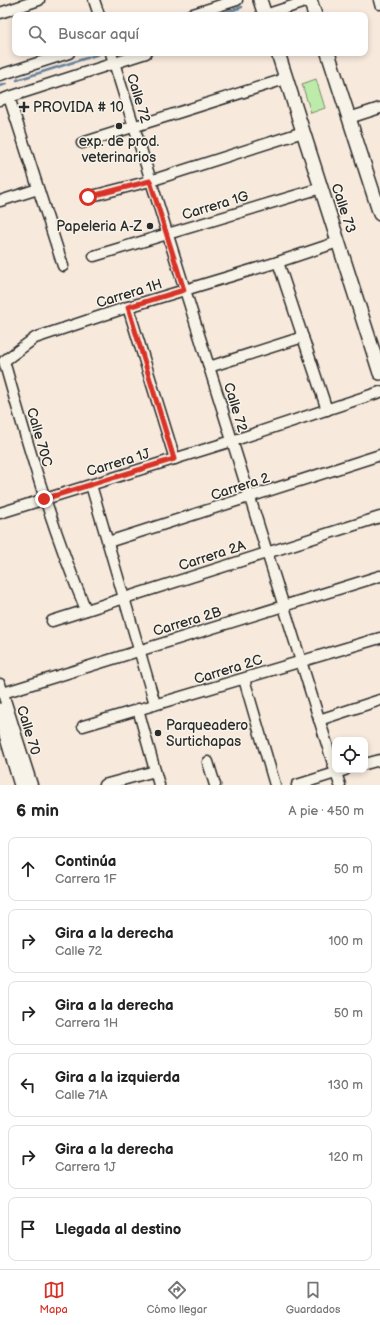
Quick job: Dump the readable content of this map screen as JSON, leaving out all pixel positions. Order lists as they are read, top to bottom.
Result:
{
  "streets": {
    "main road": ["Calle 73"],
    "street": [
      "Calle 72",
      "Carrera 1G",
      "Carrera 1H",
      "Calle 70C",
      "Carrera 1J",
      "Carrera 2",
      "Carrera 2A",
      "Carrera 2B",
      "Carrera 2C",
      "Calle 70"
    ]
  },
  "crossings": [
    ["Calle 72", "Carrera 1G"],
    ["Calle 72", "Carrera 1H"],
    ["Calle 72", "Carrera 1J"],
    ["Calle 72", "Carrera 2"],
    ["Calle 72", "Carrera 2A"],
    ["Calle 72", "Carrera 2B"],
    ["Calle 72", "Carrera 2C"],
    ["Carrera 1G", "Calle 73"],
    ["Calle 73", "Carrera 1H"],
    ["Carrera 1H", "Calle 70C"],
    ["Calle 70C", "Carrera 1J"],
    ["Calle 70C", "Carrera 2A"],
    ["Carrera 2B", "Calle 70"]
  ],
  "places": {
    "health": ["PROVIDA # 10"],
    "other": ["exp. de prod. veterinarios", "Papeleria A-Z", "Parqueadero Surtichapas"]
  },
  "page": {
    "search": "Buscar aquí",
    "heading": ["6 min", "A pie · 450 m"],
    "list": [
      ["Continúa", "Carrera 1F", "50 m"],
      ["Gira a la derecha", "Calle 72", "100 m"],
      ["Gira a la derecha", "Carrera 1H", "50 m"],
      ["Gira a la izquierda", "Calle 71A", "130 m"],
      ["Gira a la derecha", "Carrera 1J", "120 m"],
      "Llegada al destino"
    ],
    "nav": ["Mapa", "Cómo llegar", "Guardados"]
  }
}
